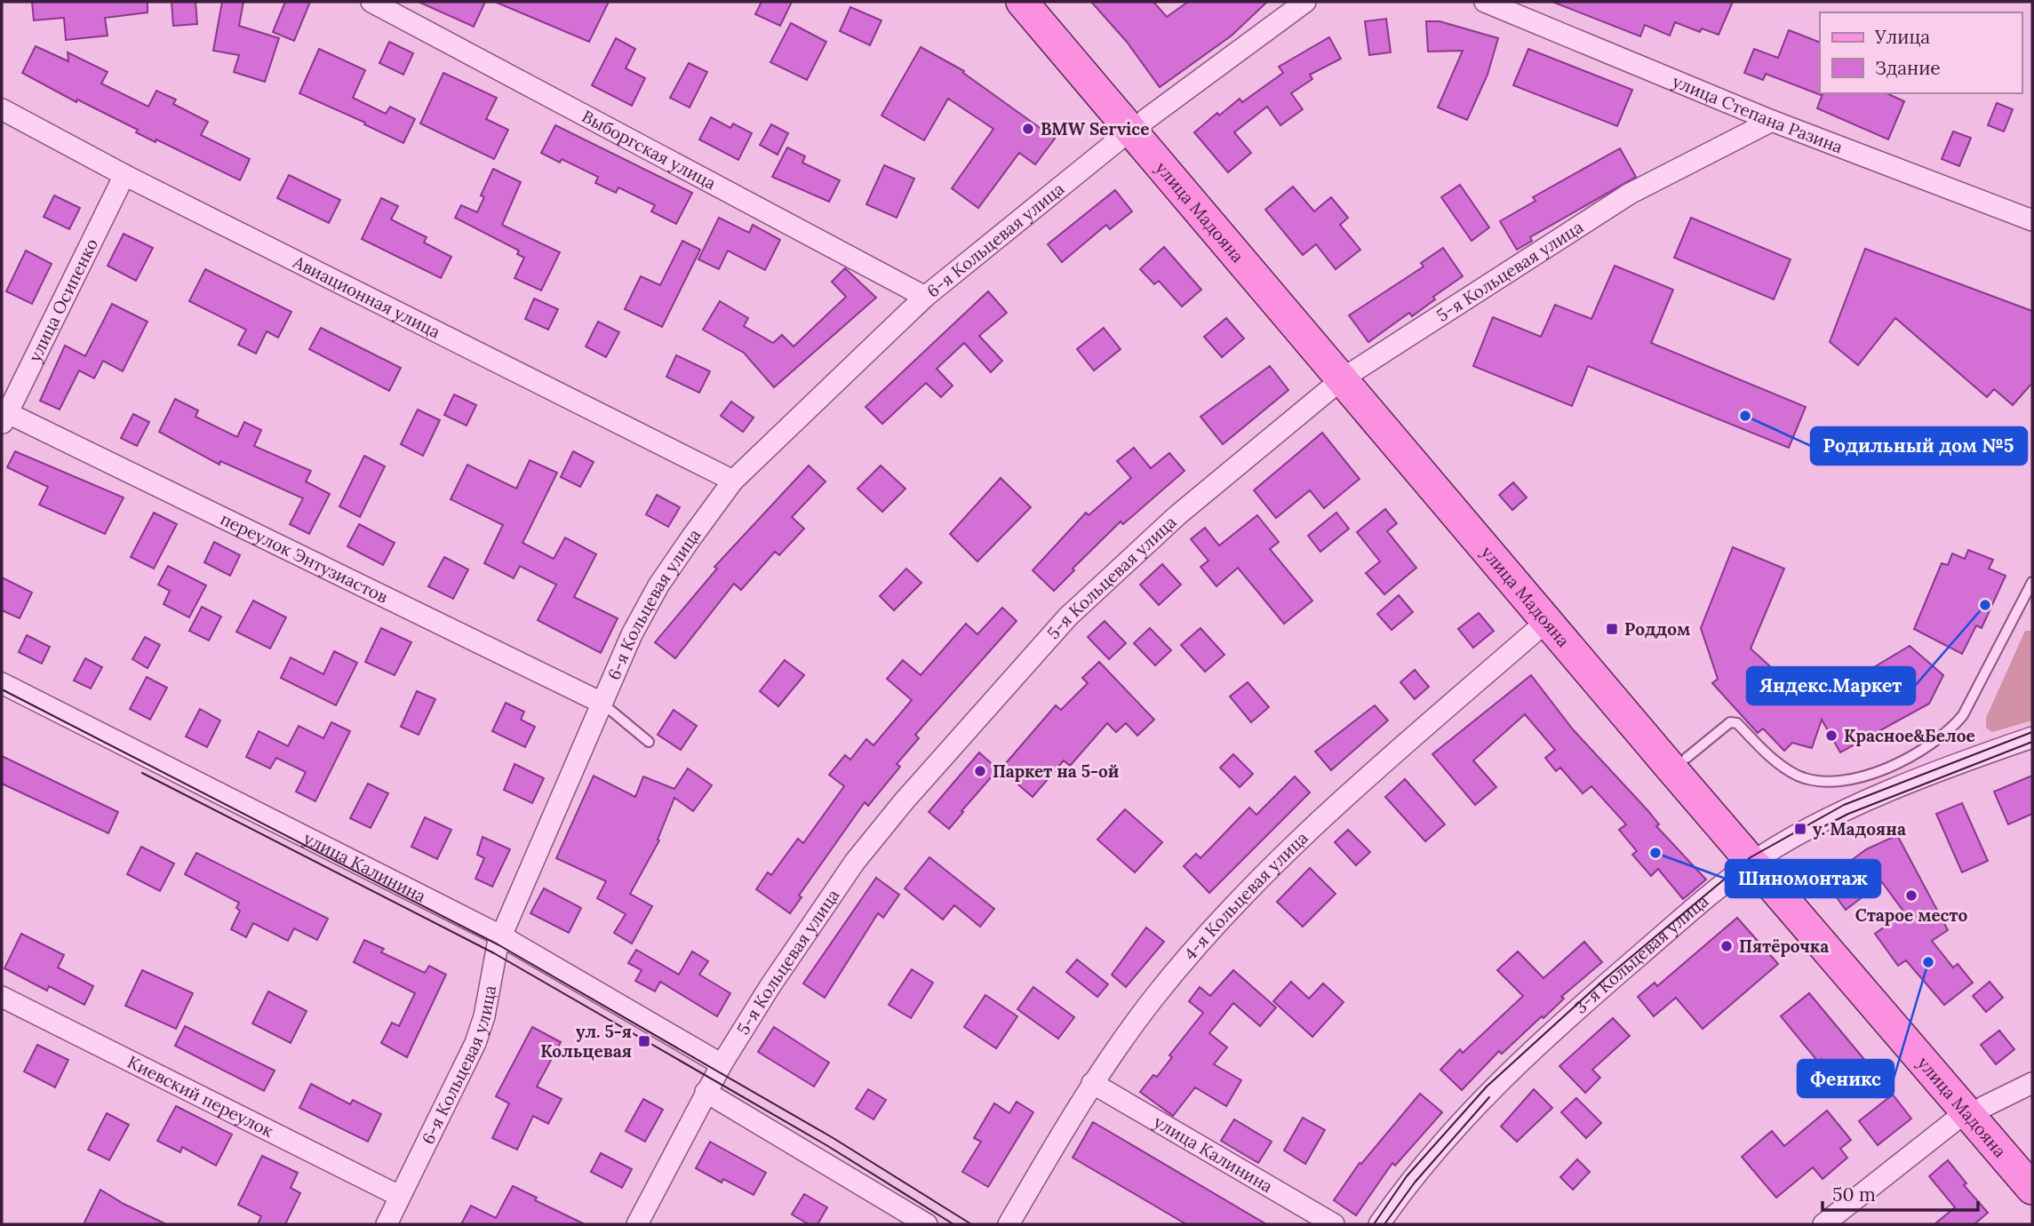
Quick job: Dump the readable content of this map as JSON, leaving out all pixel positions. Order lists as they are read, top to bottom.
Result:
{
  "streets": {
    "main road": ["улица Мадояна"],
    "street": [
      "улица Степана Разина",
      "Выборгская улица",
      "6-я Кольцевая улица",
      "5-я Кольцевая улица",
      "Авиационная улица",
      "улица Осипенко",
      "переулок Энтузиастов",
      "улица Калинина",
      "4-я Кольцевая улица",
      "3-я Кольцевая улица",
      "Киевский переулок"
    ]
  },
  "crossings": [
    ["улица Степана Разина", "5-я Кольцевая улица"],
    ["Выборгская улица", "6-я Кольцевая улица"],
    ["улица Мадояна", "6-я Кольцевая улица"],
    ["улица Мадояна", "5-я Кольцевая улица"],
    ["улица Мадояна", "4-я Кольцевая улица"],
    ["улица Мадояна", "3-я Кольцевая улица"],
    ["6-я Кольцевая улица", "Авиационная улица"],
    ["6-я Кольцевая улица", "переулок Энтузиастов"],
    ["6-я Кольцевая улица", "улица Калинина"],
    ["6-я Кольцевая улица", "Киевский переулок"],
    ["5-я Кольцевая улица", "улица Калинина"],
    ["Авиационная улица", "улица Осипенко"],
    ["улица Осипенко", "переулок Энтузиастов"],
    ["улица Калинина", "4-я Кольцевая улица"]
  ],
  "places": {
    "other": [
      "BMW Service",
      "Родильный дом №5",
      "Яндекс.Маркет",
      "Красное&Белое",
      "Паркет на 5-ой",
      "Шиномонтаж",
      "Старое место",
      "Пятёрочка",
      "Феникс"
    ],
    "transit": ["Роддом", "у. Мадояна", "ул. 5-я Кольцевая"]
  },
  "legend": ["Улица", "Здание"],
  "scale_bar": "50 m"
}
